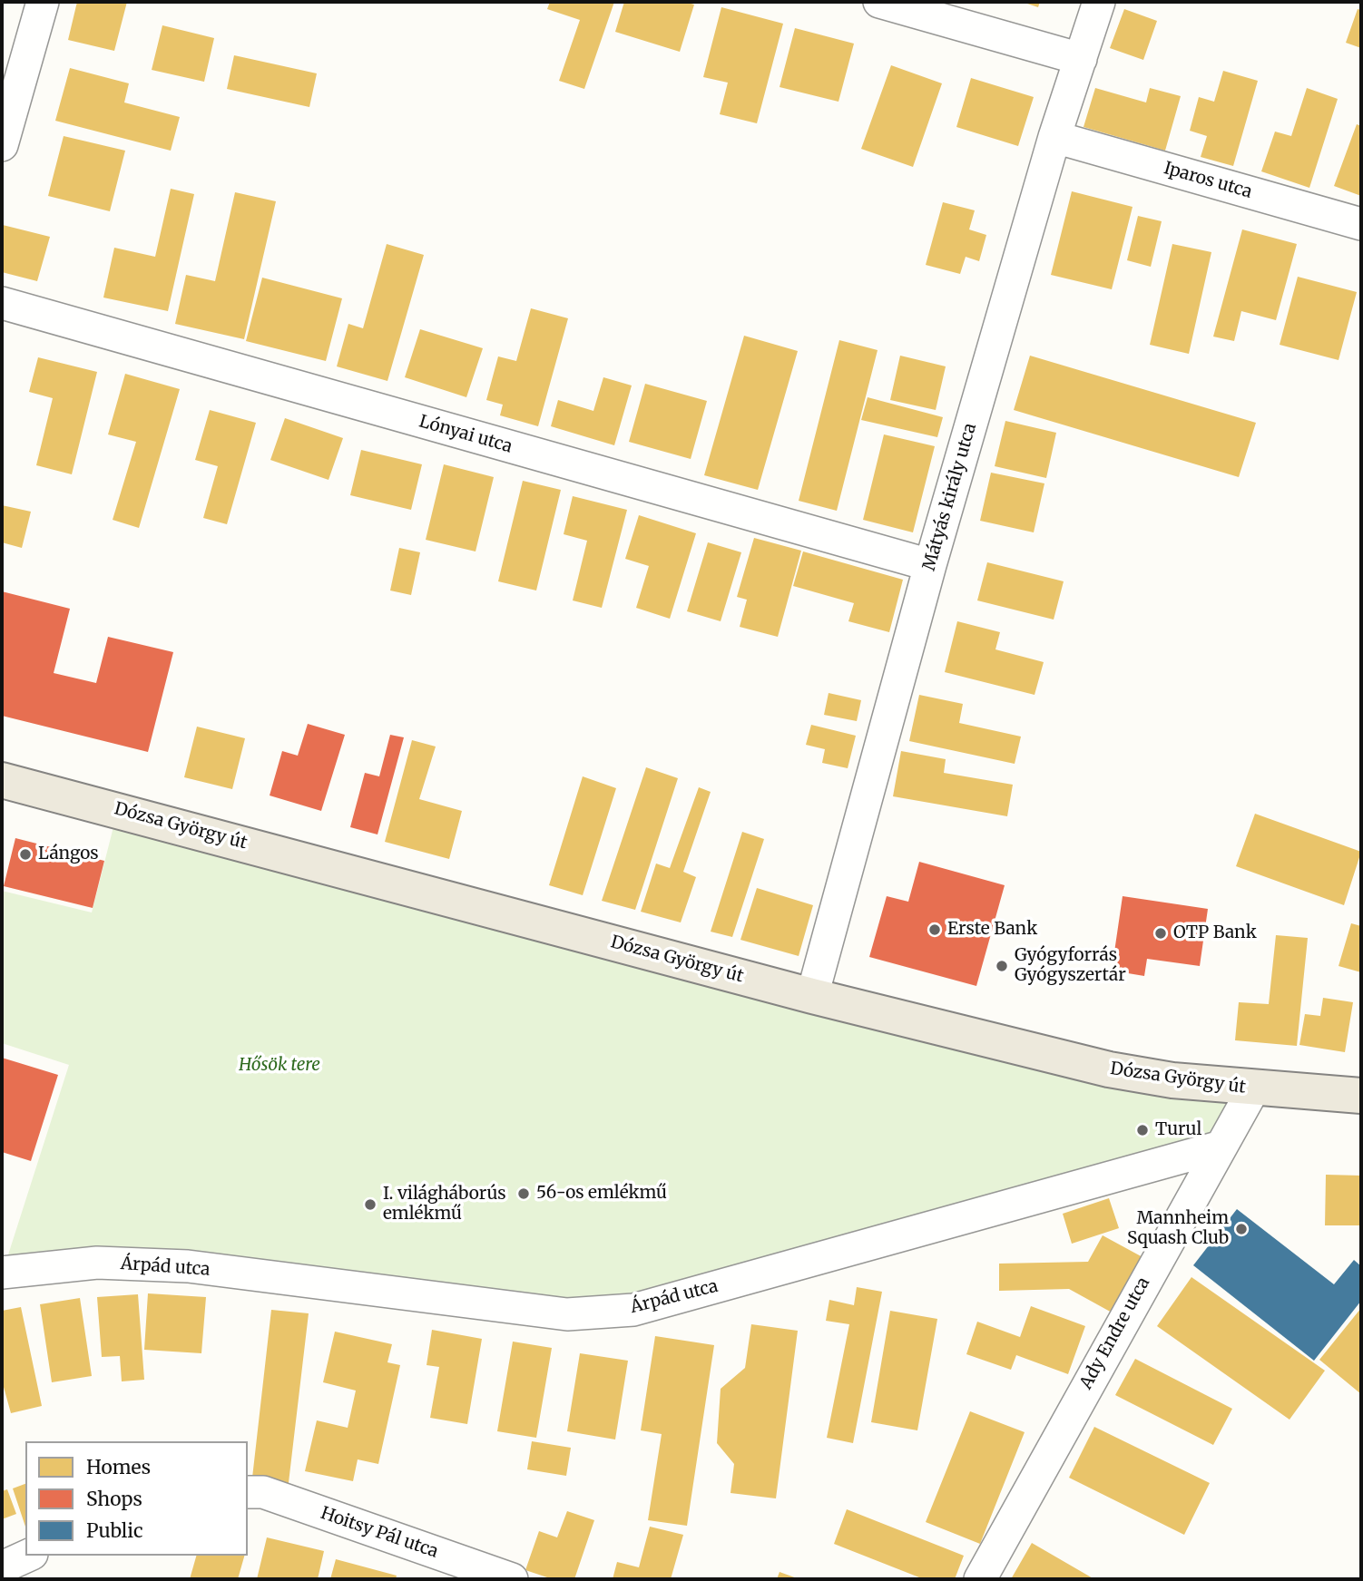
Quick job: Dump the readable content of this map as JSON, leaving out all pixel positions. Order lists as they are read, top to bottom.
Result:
{
  "streets": {
    "main road": ["Dózsa György út"],
    "street": [
      "Iparos utca",
      "Lónyai utca",
      "Mátyás király utca",
      "Árpád utca",
      "Ady Endre utca",
      "Hoitsy Pál utca"
    ]
  },
  "crossings": [
    ["Iparos utca", "Mátyás király utca"],
    ["Lónyai utca", "Mátyás király utca"],
    ["Mátyás király utca", "Dózsa György út"],
    ["Dózsa György út", "Ady Endre utca"],
    ["Árpád utca", "Ady Endre utca"]
  ],
  "parks": ["Hősök tere"],
  "places": [
    "Lángos",
    "Erste Bank",
    "OTP Bank",
    "Gyógyforrás Gyógyszertár",
    "Turul",
    "56-os emlékmű",
    "I. világháborús emlékmű",
    "Mannheim Squash Club"
  ],
  "legend": ["Homes", "Shops", "Public"]
}
